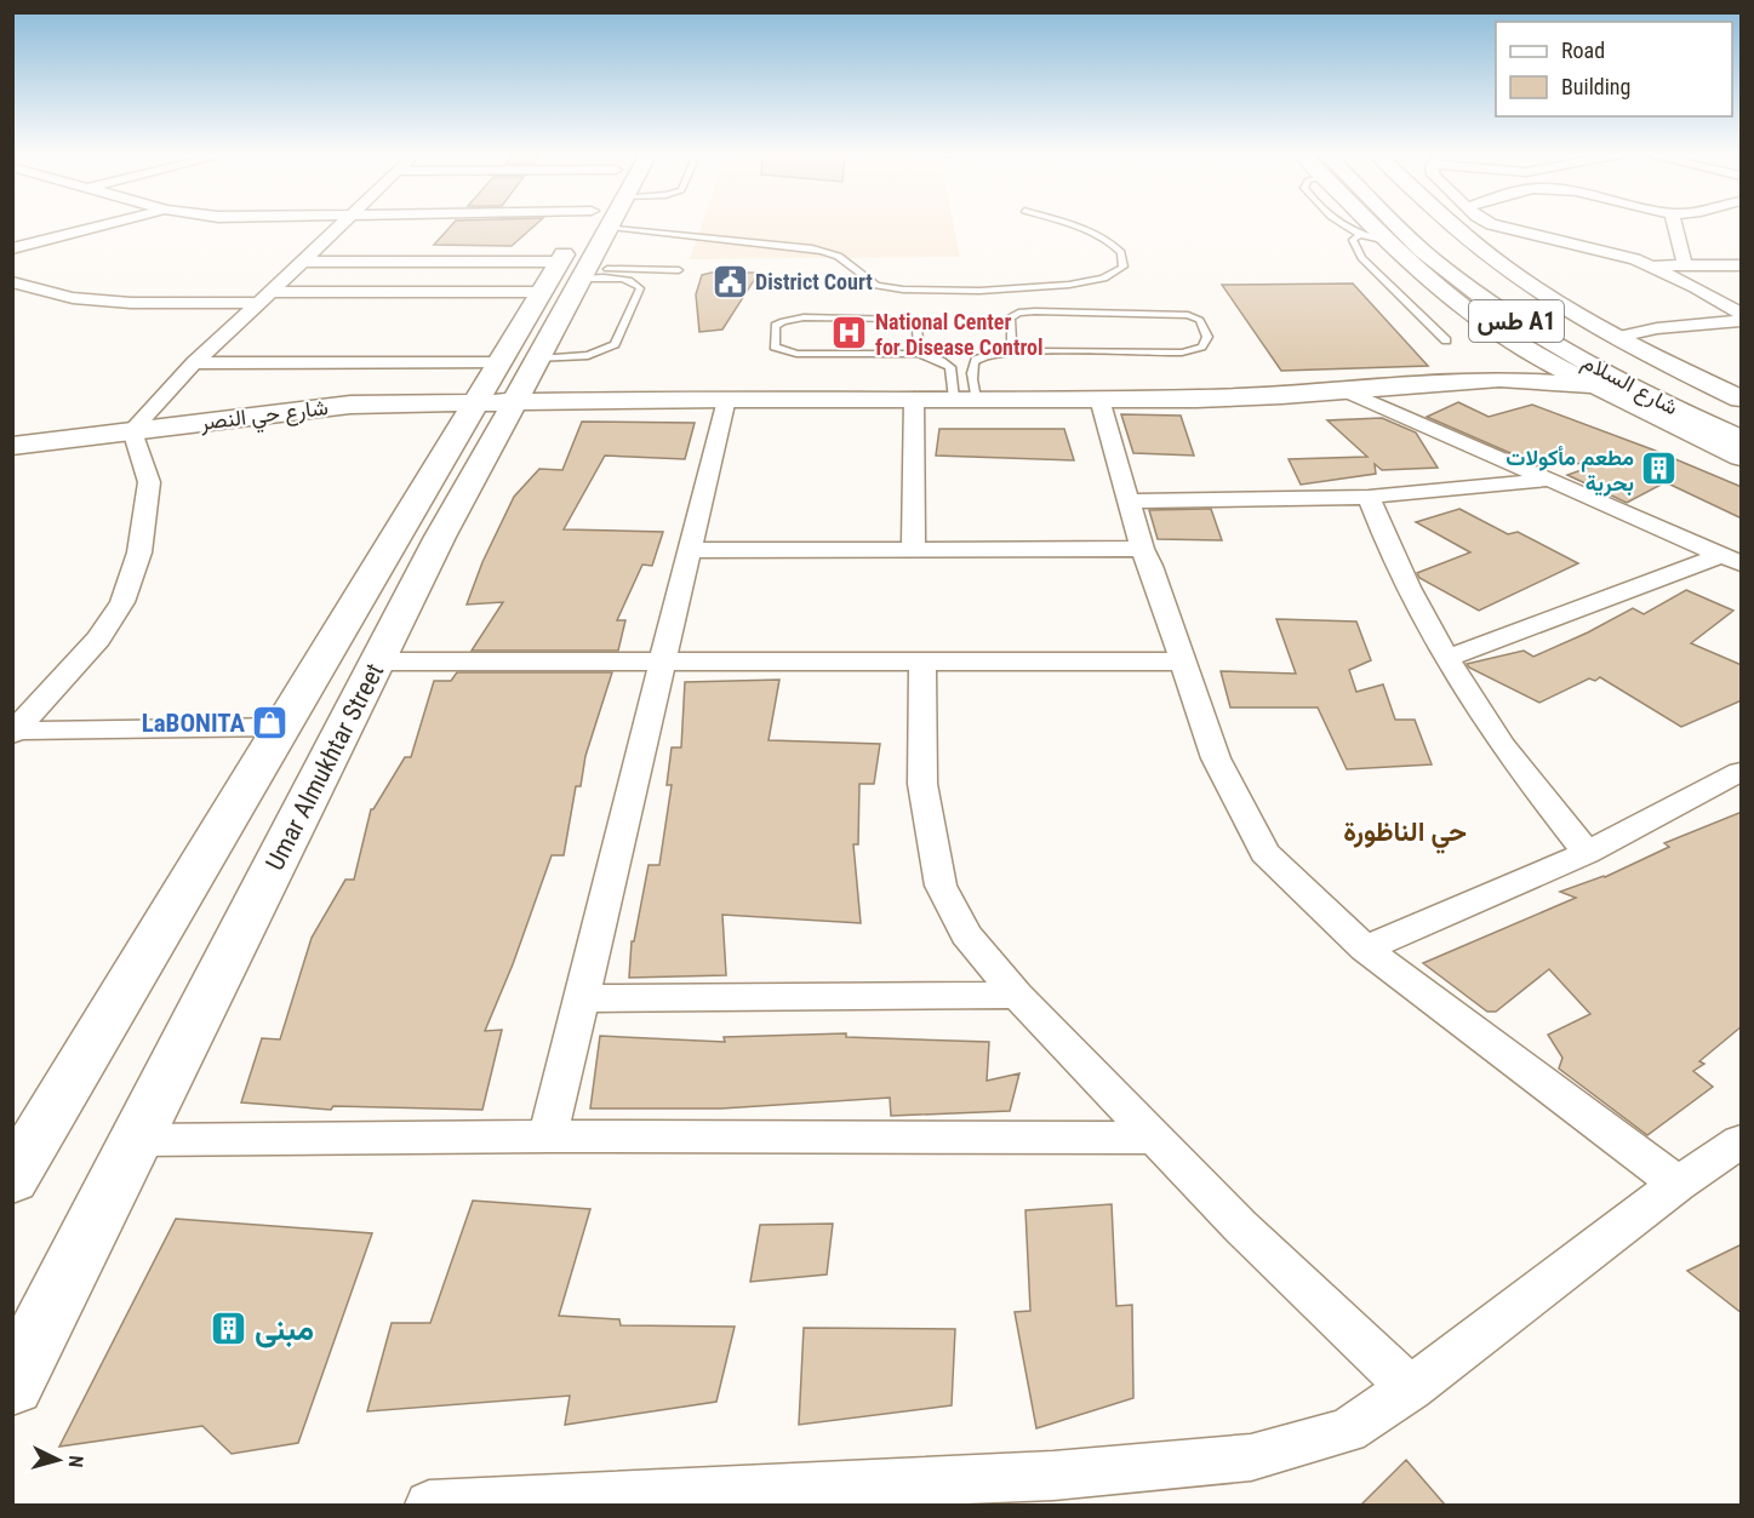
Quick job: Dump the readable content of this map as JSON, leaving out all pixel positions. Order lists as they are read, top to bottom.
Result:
{
  "streets": {
    "main road": [
      "طس A1",
      "شارع السلام",
      "شارع حي النصر",
      "Umar Almukhtar Street"
    ]
  },
  "crossings": [
    ["شارع حي النصر", "Umar Almukhtar Street"]
  ],
  "districts": ["حي الناظورة"],
  "places": {
    "public building": ["District Court"],
    "hospital": ["National Center for Disease Control"],
    "building": ["مطعم مأكولات بحرية", "مبنى"],
    "shop": ["LaBONITA"]
  },
  "legend": ["Road", "Building"],
  "north": "right"
}
